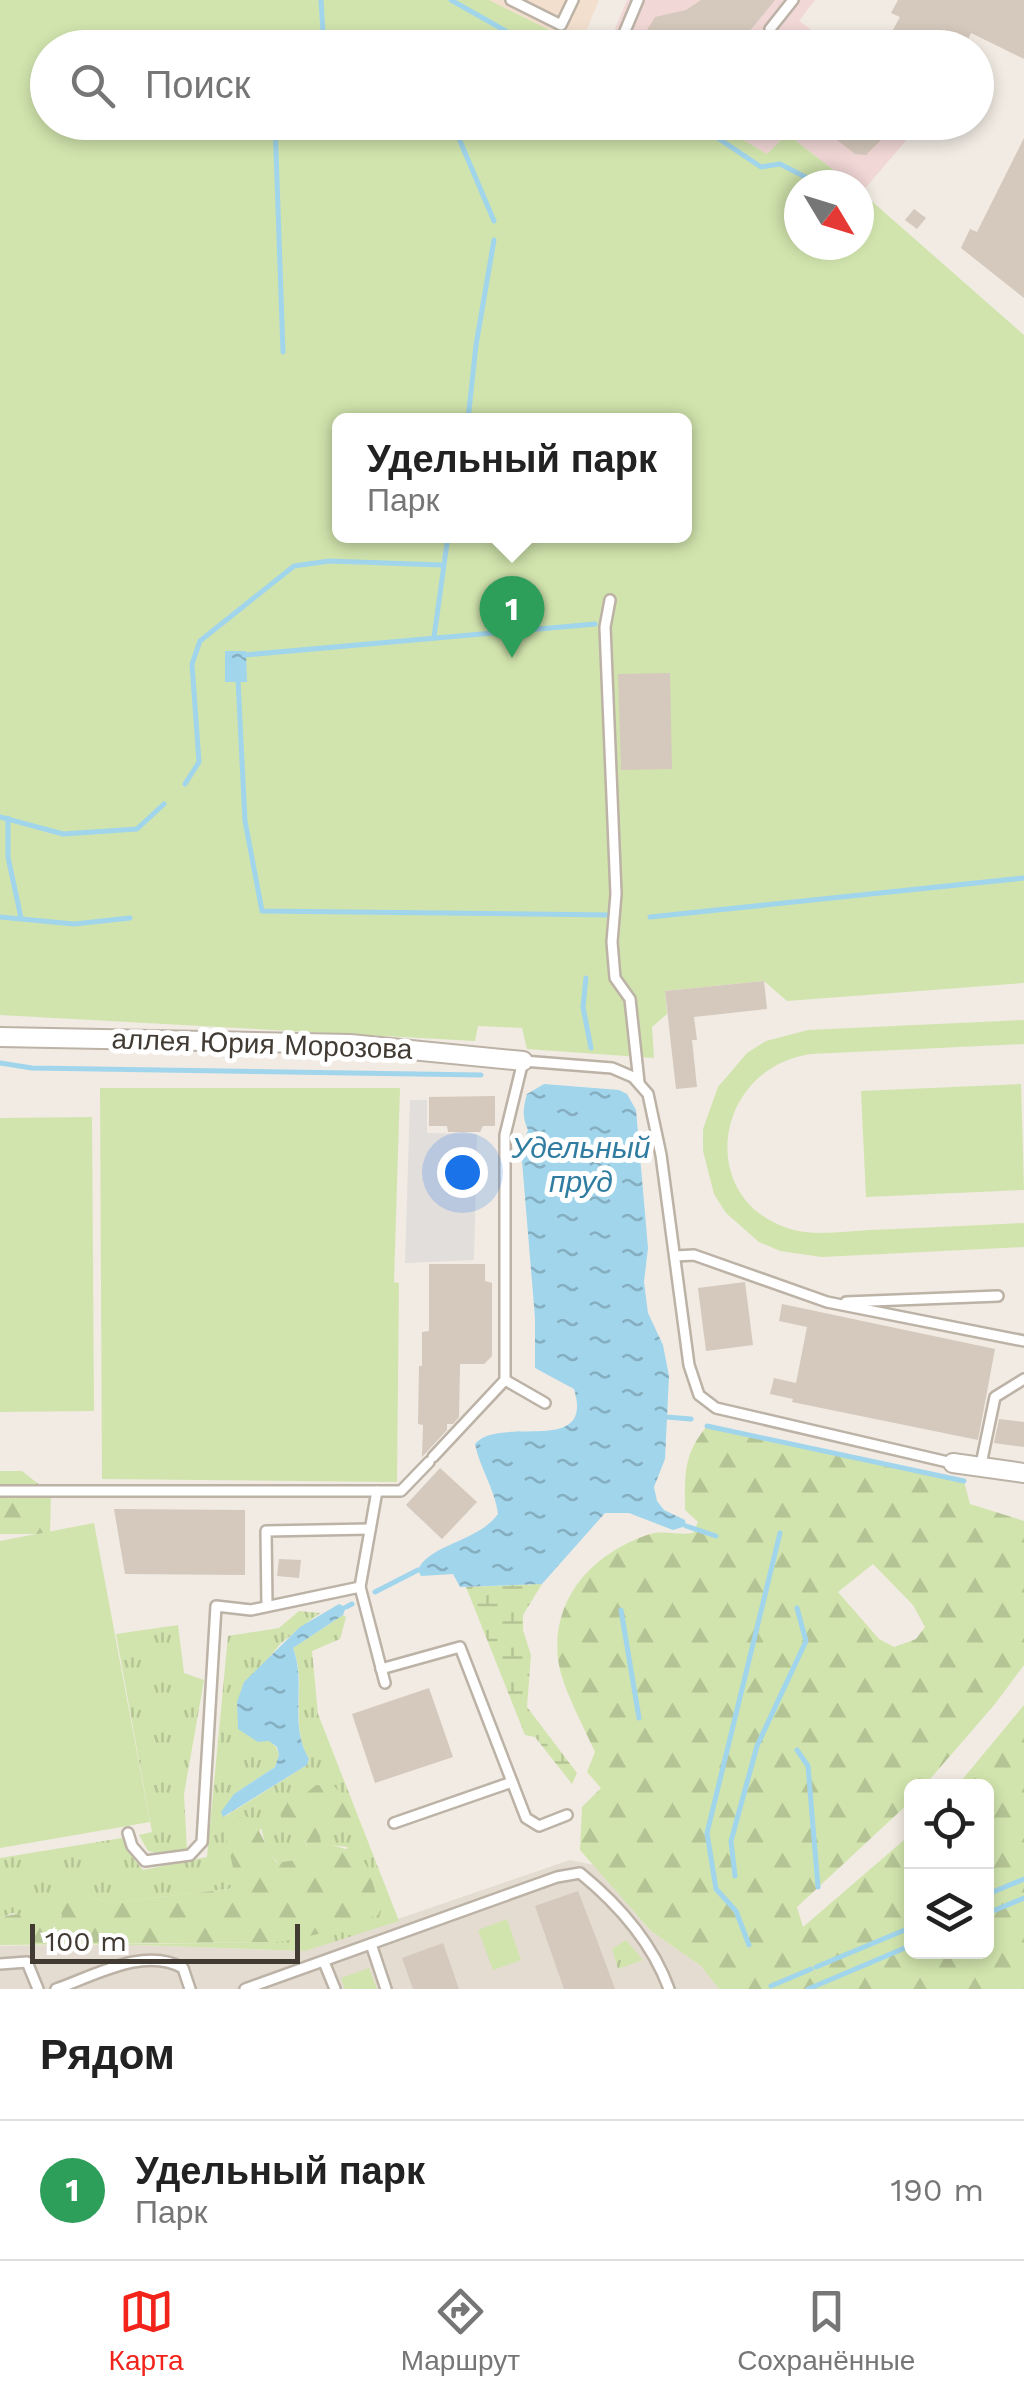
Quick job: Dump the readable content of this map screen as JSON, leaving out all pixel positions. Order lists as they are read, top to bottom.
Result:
{
  "streets": {
    "street": ["аллея Юрия Морозова"]
  },
  "water": ["Удельный пруд"],
  "scale_bar": "100 m",
  "north": "bottom right",
  "page": {
    "search": "Поиск",
    "popup": ["Удельный парк", "Парк"],
    "pins": "1",
    "scale": "100 m",
    "heading": "Рядом",
    "list": [
      {
        "mark": "1",
        "name": "Удельный парк",
        "note": "Парк",
        "value": "190 m"
      }
    ],
    "nav": ["Карта", "Маршрут", "Сохранённые"]
  }
}
